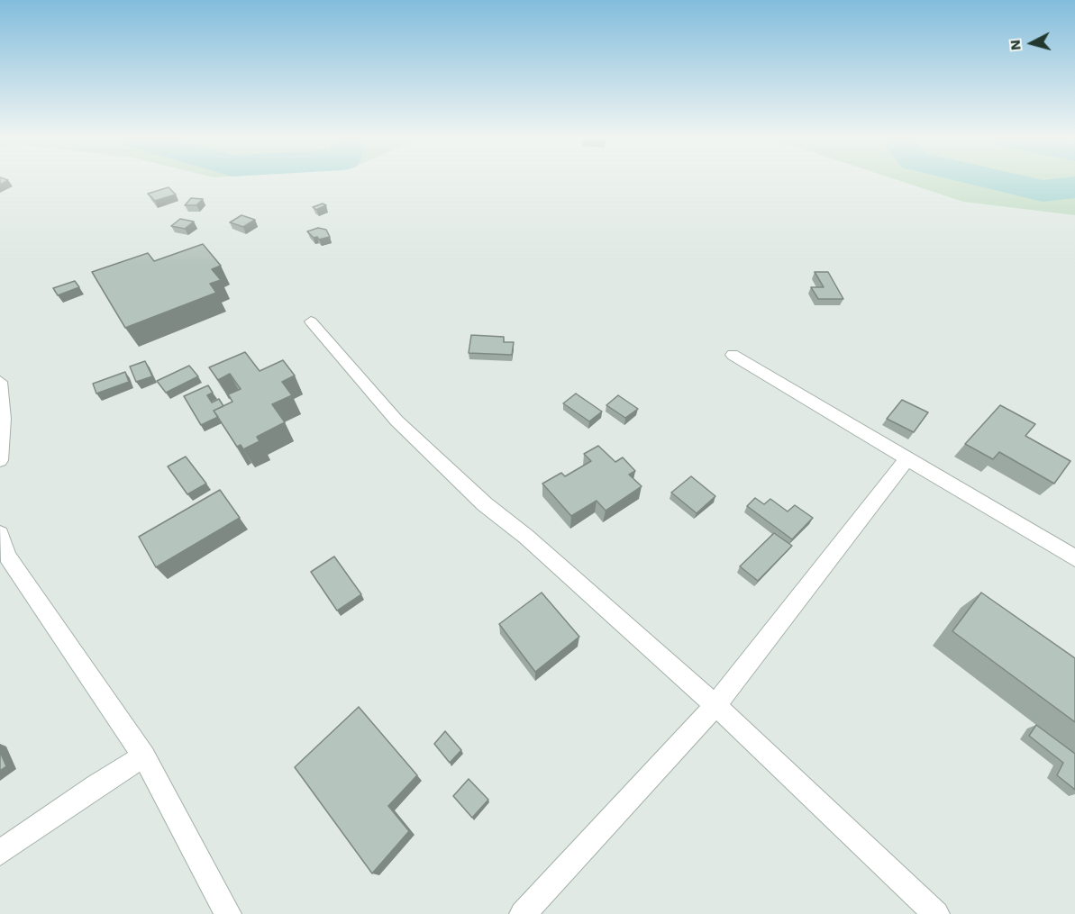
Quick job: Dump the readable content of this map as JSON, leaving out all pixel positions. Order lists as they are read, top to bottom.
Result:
{
  "north": "left"
}
